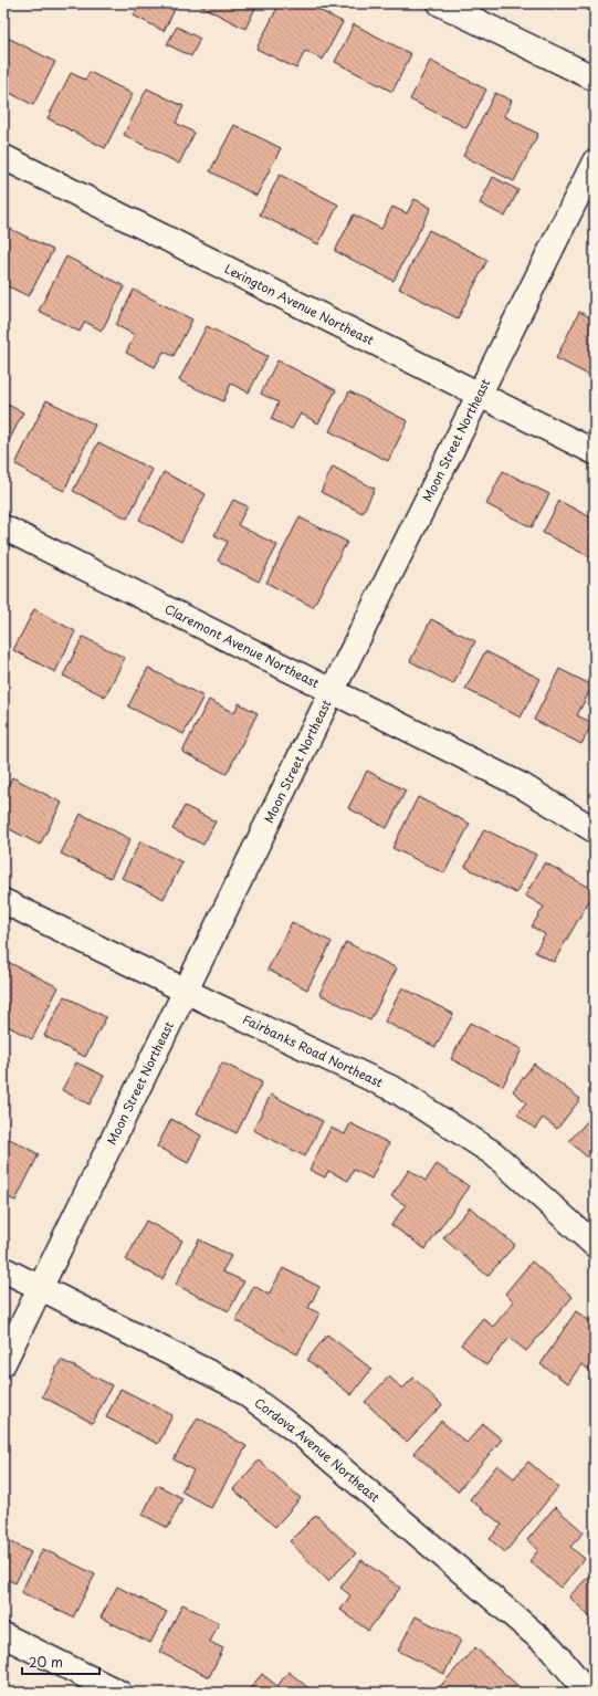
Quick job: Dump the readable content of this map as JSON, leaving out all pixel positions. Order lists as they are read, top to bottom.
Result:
{
  "streets": {
    "street": [
      "Lexington Avenue Northeast",
      "Moon Street Northeast",
      "Claremont Avenue Northeast",
      "Fairbanks Road Northeast",
      "Cordova Avenue Northeast"
    ]
  },
  "crossings": [
    ["Lexington Avenue Northeast", "Moon Street Northeast"],
    ["Moon Street Northeast", "Claremont Avenue Northeast"],
    ["Moon Street Northeast", "Fairbanks Road Northeast"],
    ["Moon Street Northeast", "Cordova Avenue Northeast"]
  ],
  "scale_bar": "20 m"
}
